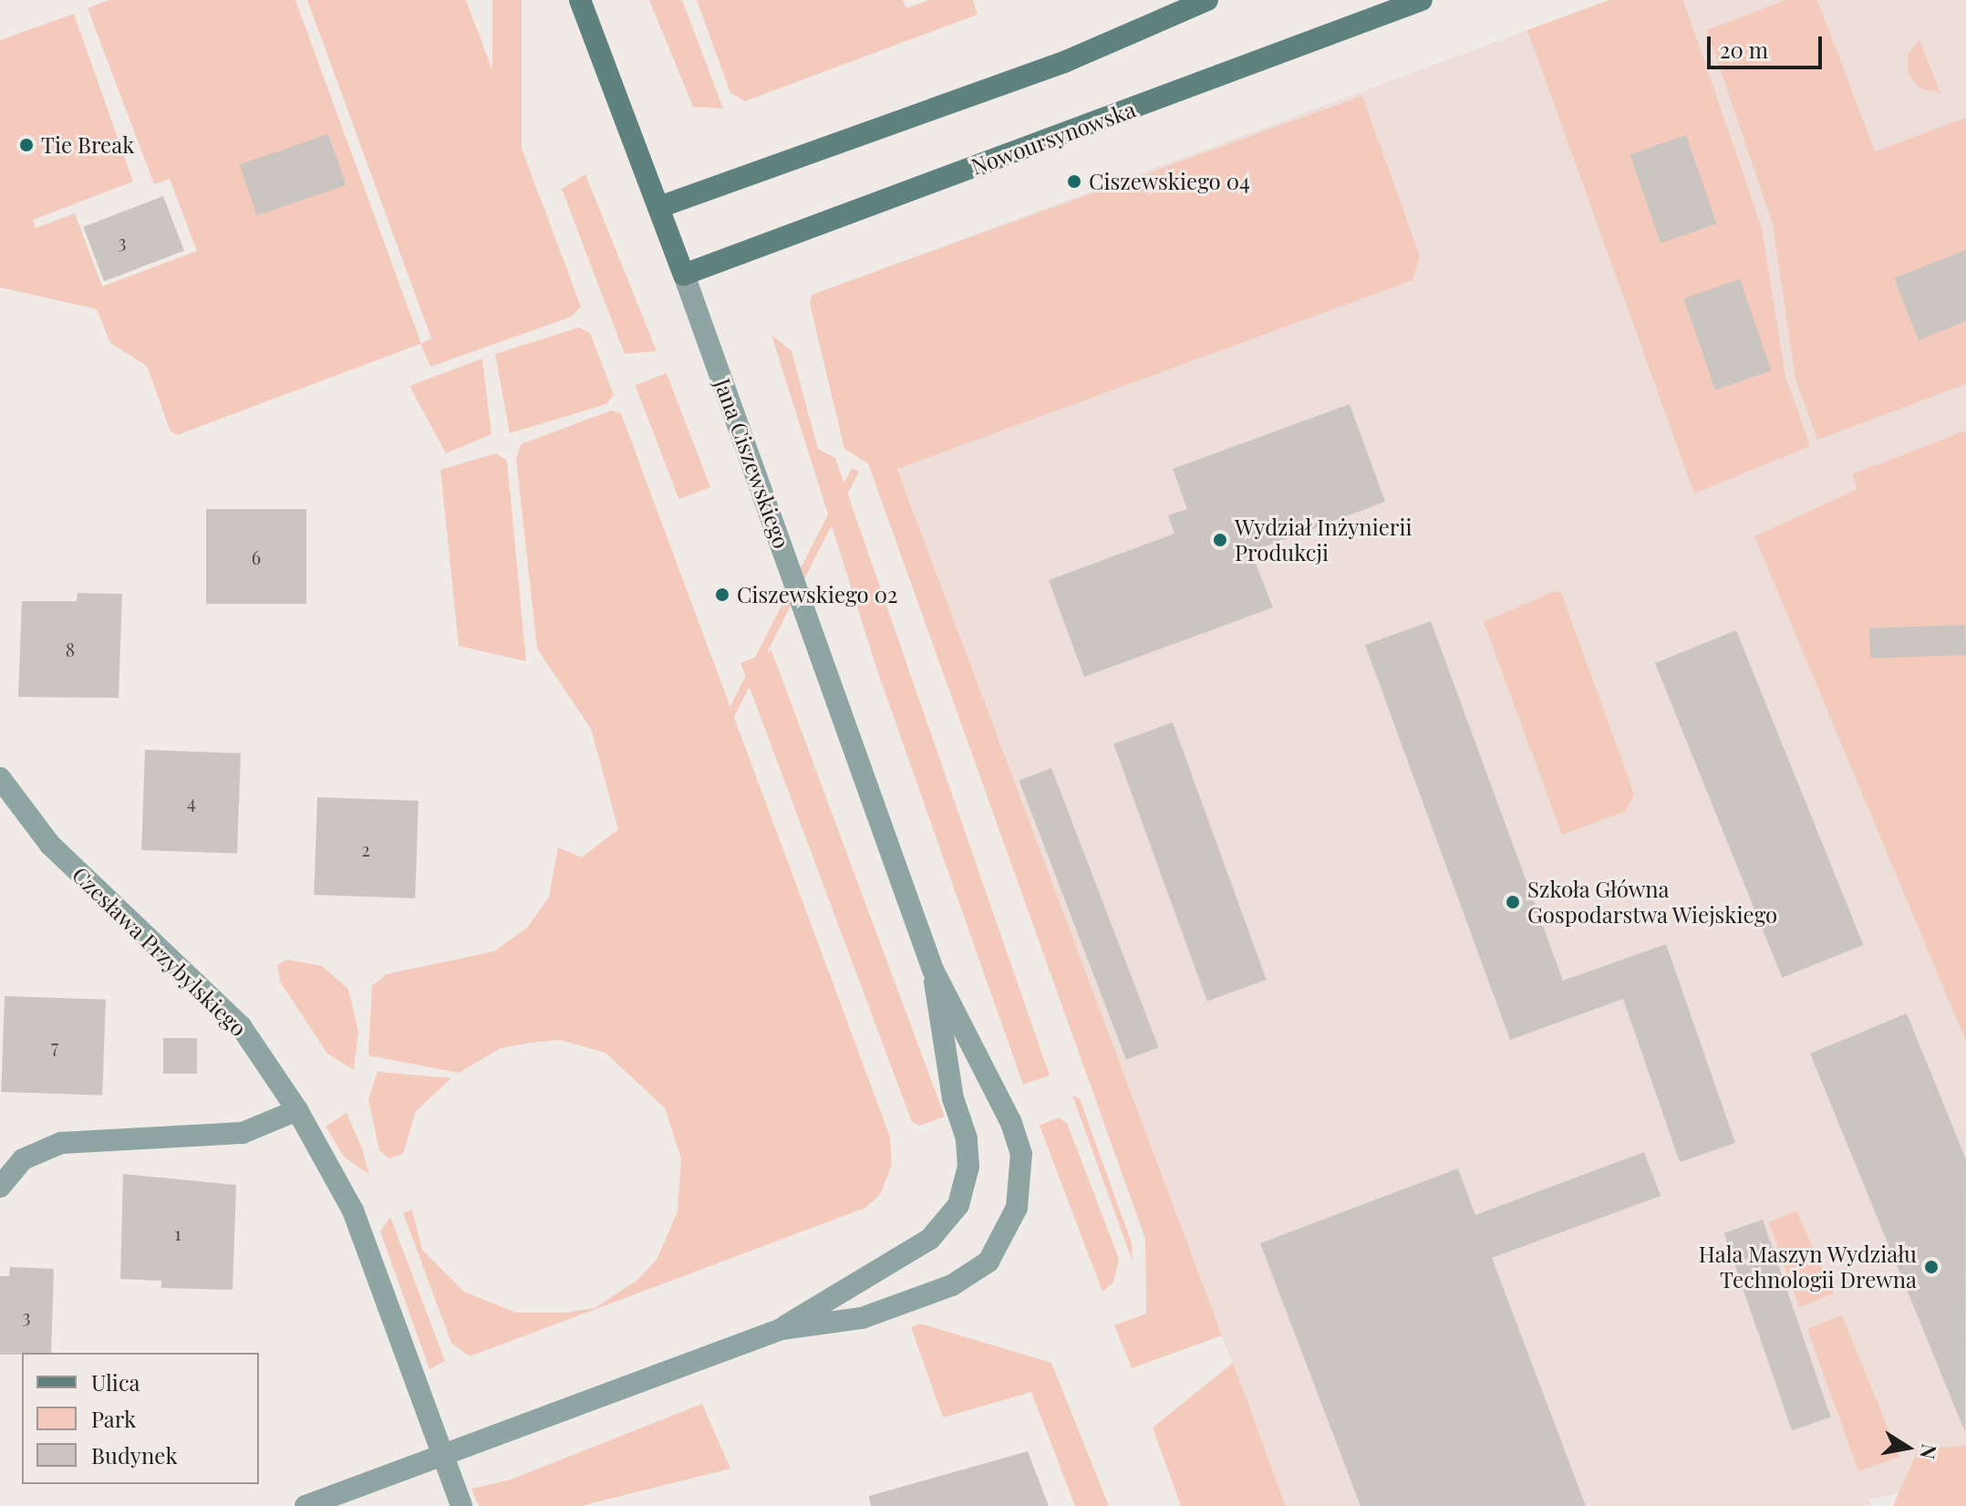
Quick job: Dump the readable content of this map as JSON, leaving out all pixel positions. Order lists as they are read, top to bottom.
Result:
{
  "streets": {
    "street": ["Nowoursynowska", "Jana Ciszewskiego", "Czesława Przybylskiego"]
  },
  "crossings": [
    ["Nowoursynowska", "Jana Ciszewskiego"]
  ],
  "places": [
    "Tie Break",
    "Ciszewskiego 04",
    "Wydział Inżynierii Produkcji",
    "Ciszewskiego 02",
    "Szkoła Główna Gospodarstwa Wiejskiego",
    "Hala Maszyn Wydziału Technologii Drewna"
  ],
  "house_numbers": [
    "3",
    "6",
    "8",
    "4",
    "2",
    "7",
    "1",
    "3"
  ],
  "legend": ["Ulica", "Park", "Budynek"],
  "scale_bar": "20 m",
  "north": "right"
}
